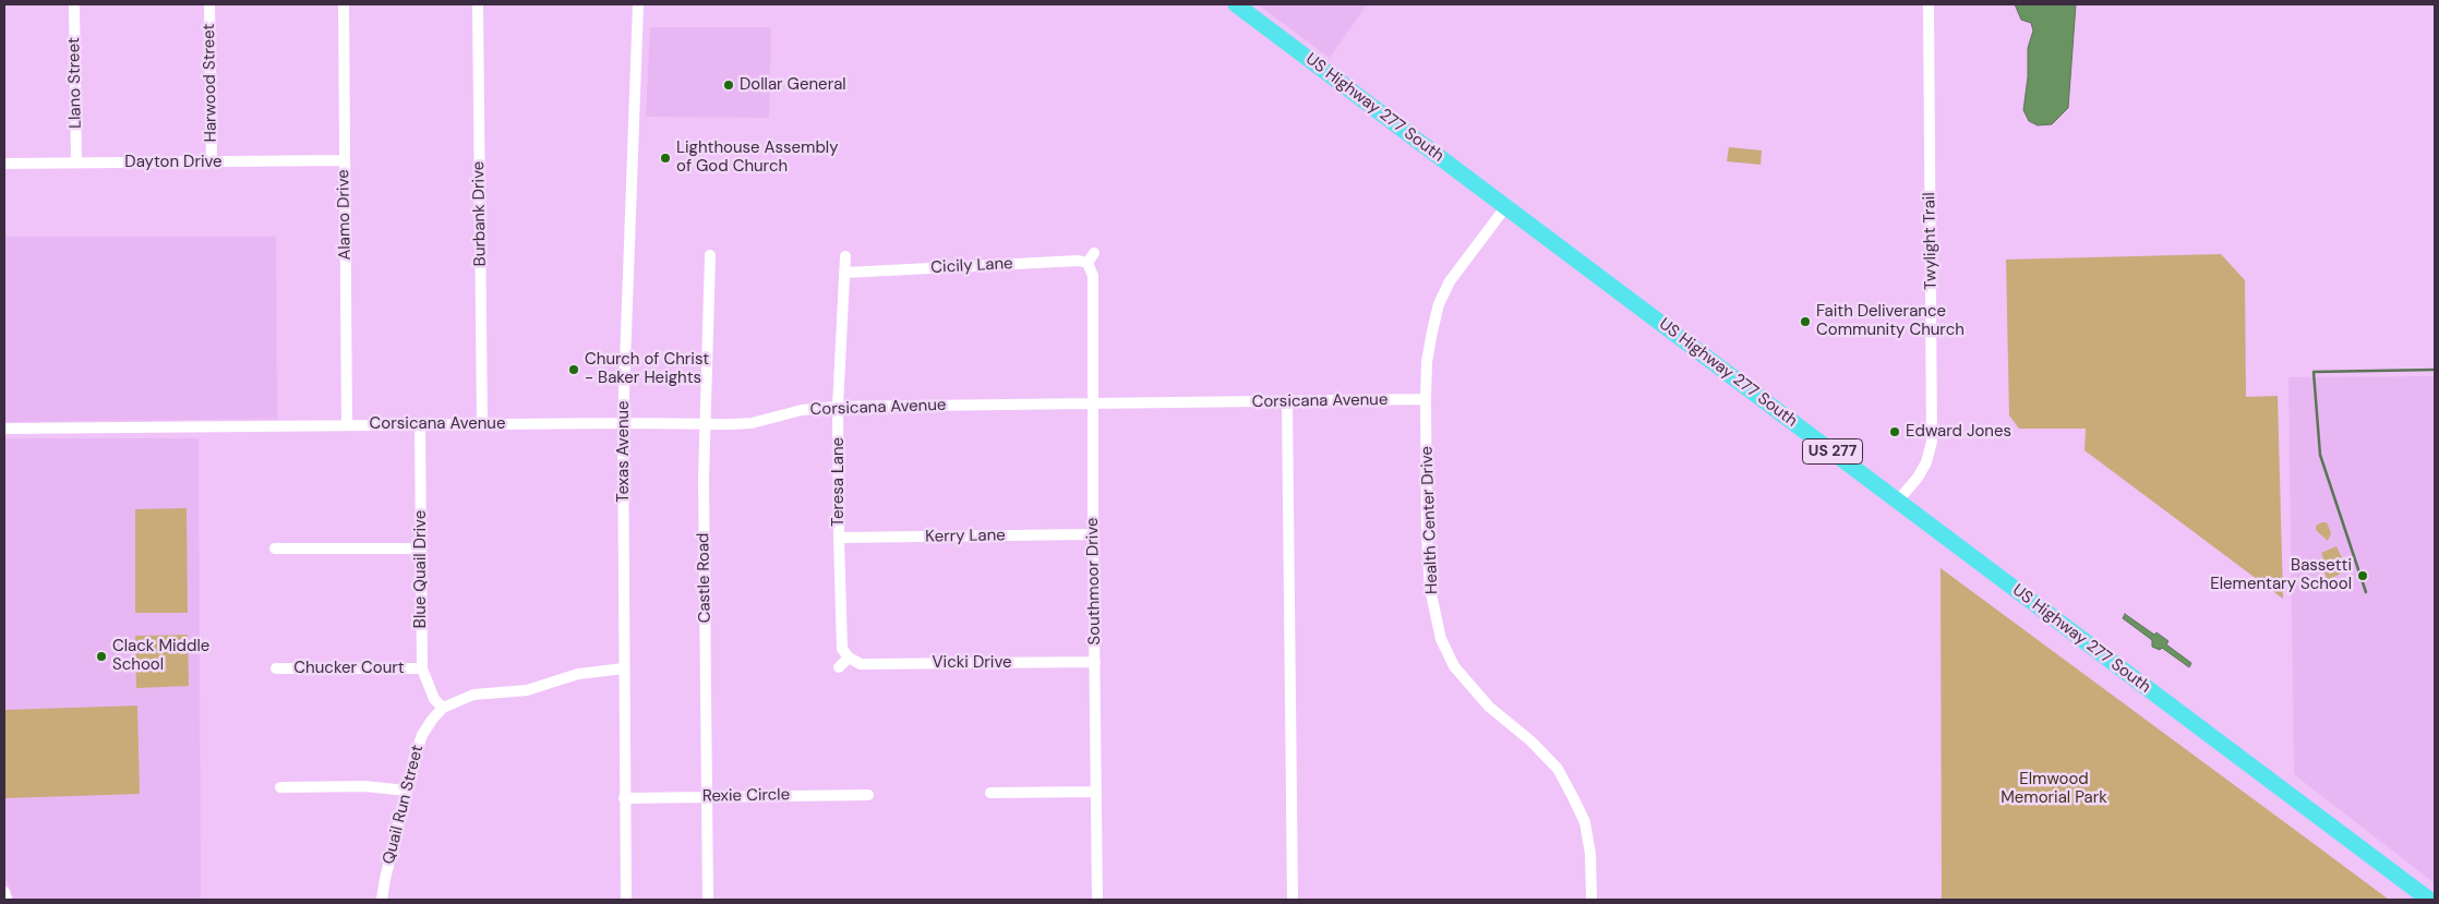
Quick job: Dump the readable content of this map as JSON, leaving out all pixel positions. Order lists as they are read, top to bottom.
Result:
{
  "streets": {
    "highway": ["US Highway 277 South", "US 277"],
    "street": [
      "Llano Street",
      "Harwood Street",
      "Dayton Drive",
      "Burbank Drive",
      "Alamo Drive",
      "Twylight Trail",
      "Cicily Lane",
      "Corsicana Avenue",
      "Texas Avenue",
      "Teresa Lane",
      "Health Center Drive",
      "Kerry Lane",
      "Blue Quail Drive",
      "Castle Road",
      "Southmoor Drive",
      "Vicki Drive",
      "Chucker Court",
      "Rexie Circle",
      "Quail Run Street"
    ]
  },
  "crossings": [
    ["Llano Street", "Dayton Drive"],
    ["Harwood Street", "Dayton Drive"],
    ["US Highway 277 South", "Twylight Trail"],
    ["US Highway 277 South", "Health Center Drive"],
    ["Dayton Drive", "Alamo Drive"],
    ["Burbank Drive", "Corsicana Avenue"],
    ["Alamo Drive", "Corsicana Avenue"],
    ["Cicily Lane", "Teresa Lane"],
    ["Cicily Lane", "Southmoor Drive"],
    ["Corsicana Avenue", "Texas Avenue"],
    ["Corsicana Avenue", "Teresa Lane"],
    ["Corsicana Avenue", "Health Center Drive"],
    ["Corsicana Avenue", "Blue Quail Drive"],
    ["Corsicana Avenue", "Castle Road"],
    ["Corsicana Avenue", "Southmoor Drive"],
    ["Texas Avenue", "Rexie Circle"],
    ["Texas Avenue", "Quail Run Street"],
    ["Teresa Lane", "Kerry Lane"],
    ["Teresa Lane", "Vicki Drive"],
    ["Kerry Lane", "Southmoor Drive"],
    ["Blue Quail Drive", "Chucker Court"],
    ["Blue Quail Drive", "Quail Run Street"],
    ["Castle Road", "Rexie Circle"],
    ["Southmoor Drive", "Vicki Drive"]
  ],
  "parks": ["Elmwood Memorial Park"],
  "places": [
    "Dollar General",
    "Lighthouse Assembly of God Church",
    "Faith Deliverance Community Church",
    "Church of Christ - Baker Heights",
    "Edward Jones",
    "Bassetti Elementary School",
    "Clack Middle School"
  ]
}
